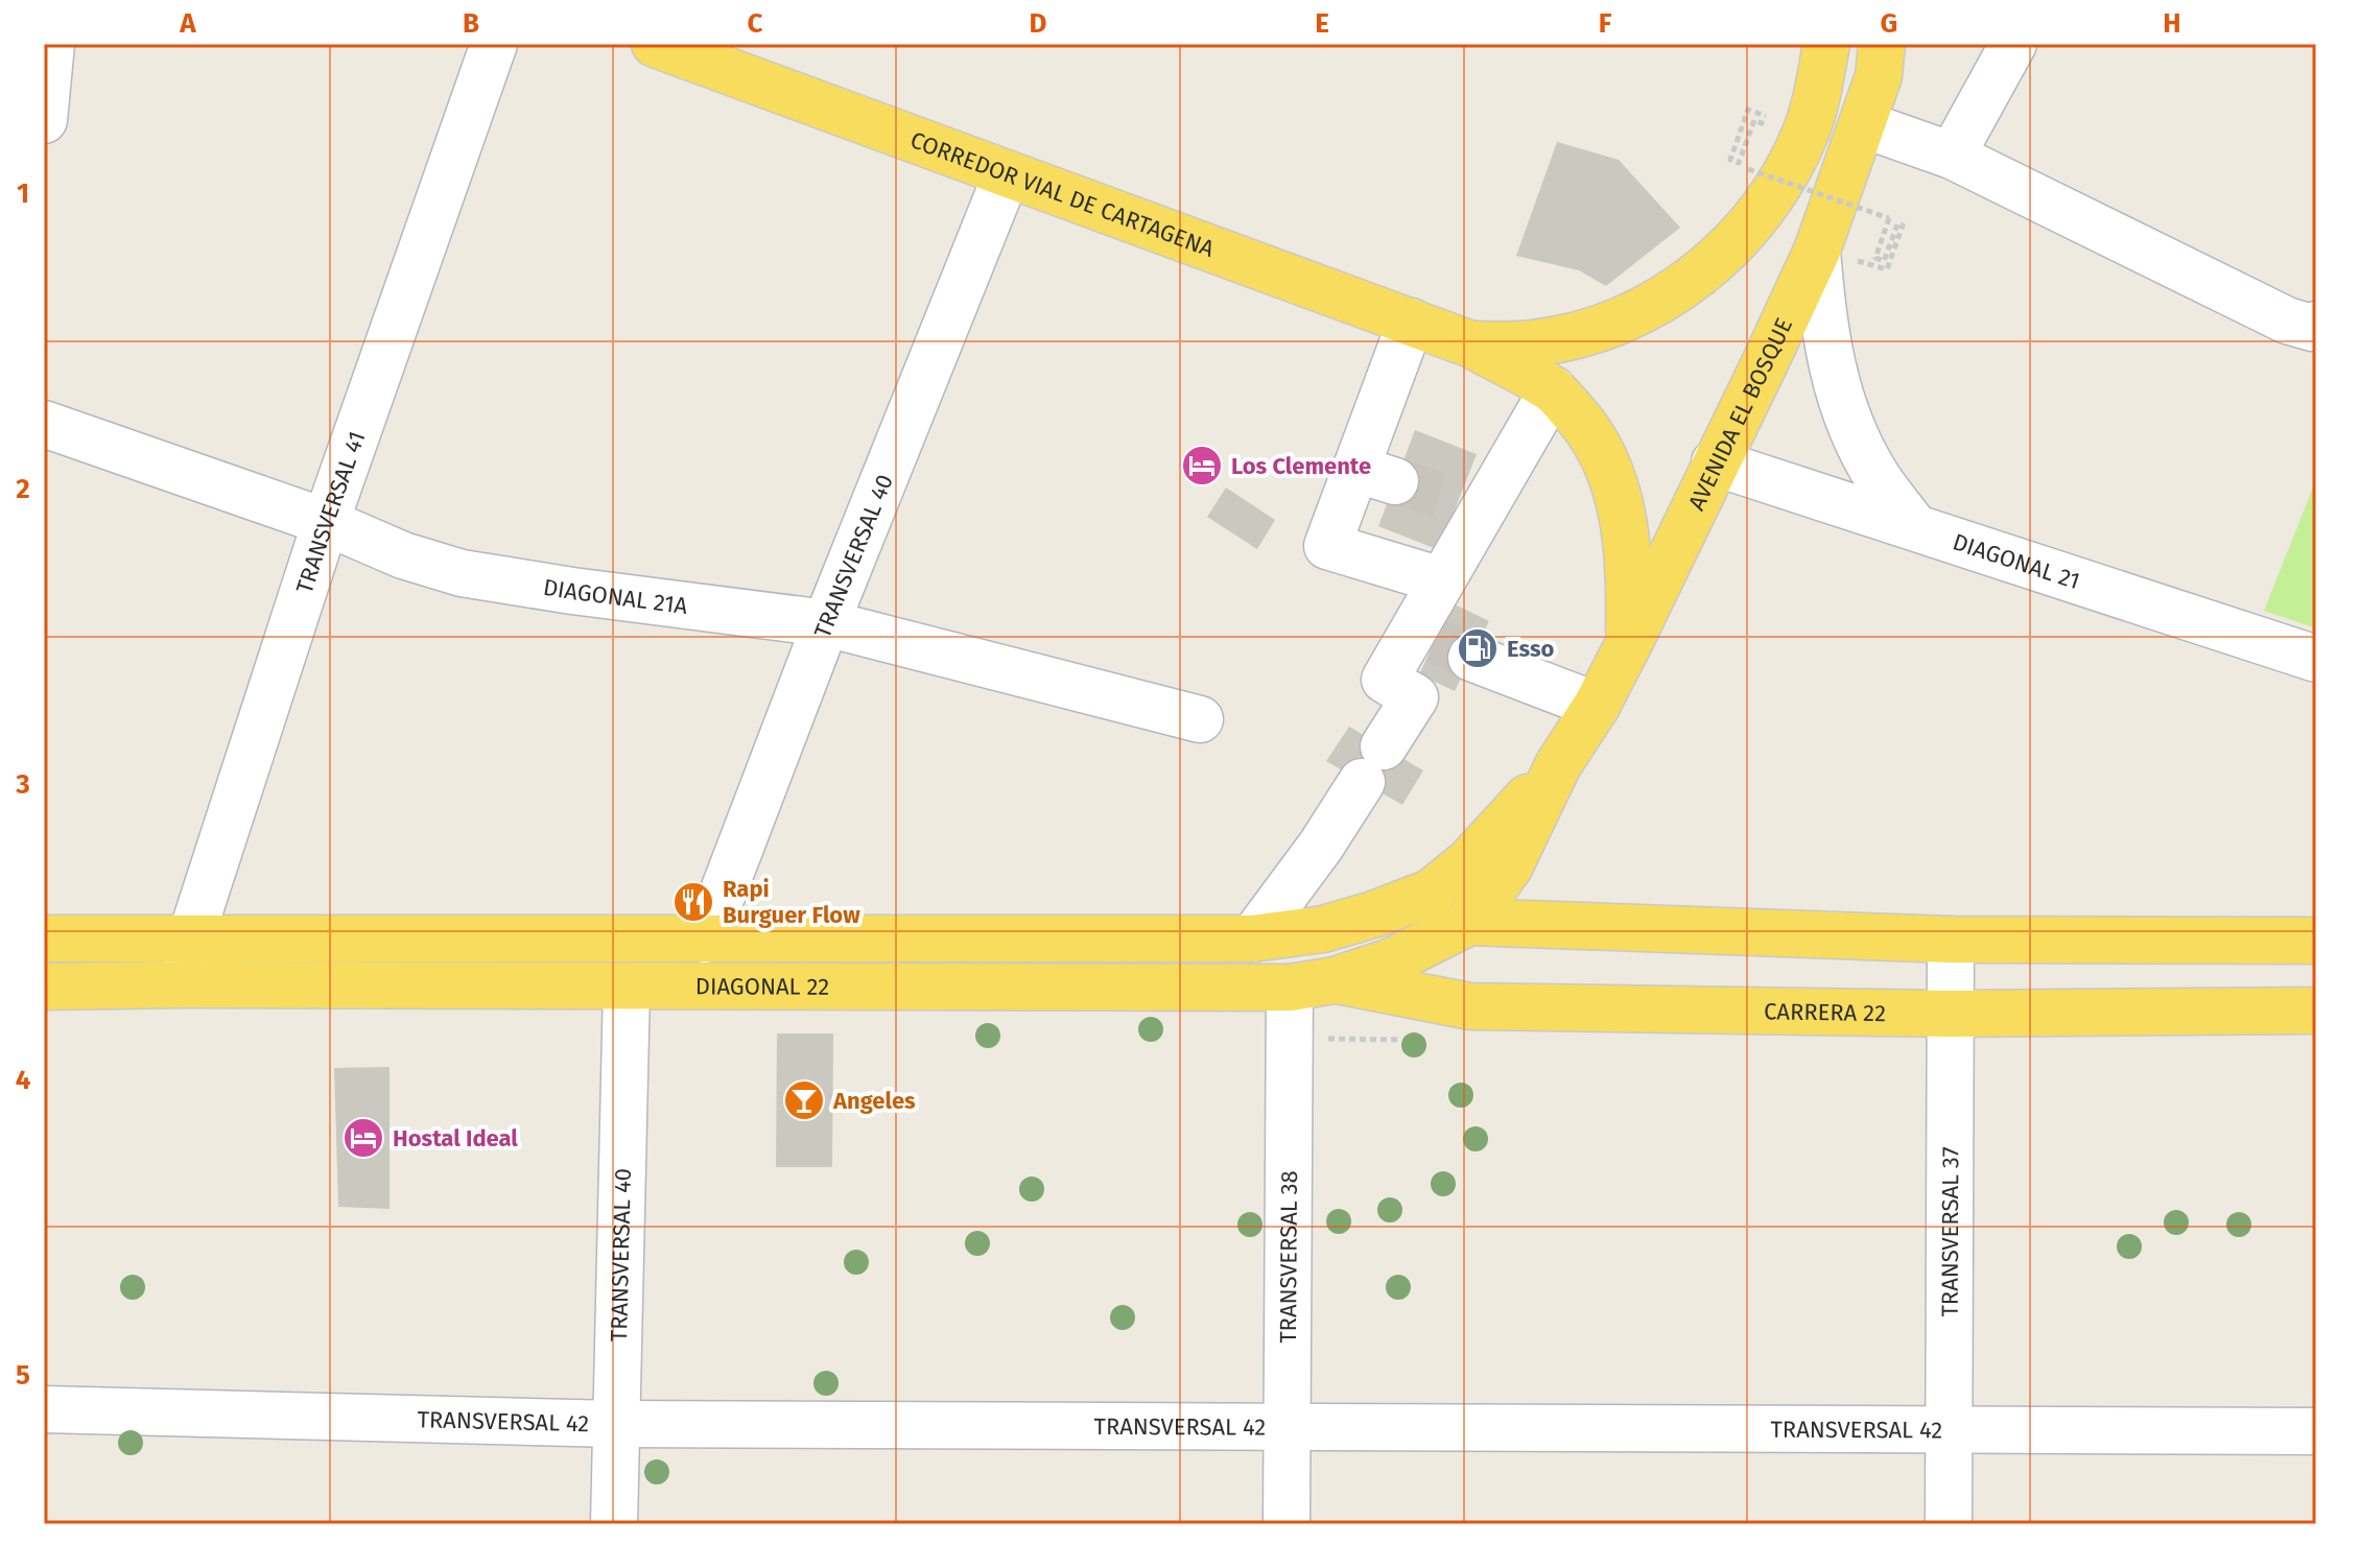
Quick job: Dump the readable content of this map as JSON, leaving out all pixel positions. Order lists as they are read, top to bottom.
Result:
{
  "streets": {
    "main road": [
      "CORREDOR VIAL DE CARTAGENA",
      "AVENIDA EL BOSQUE",
      "DIAGONAL 22",
      "CARRERA 22"
    ],
    "street": [
      "TRANSVERSAL 41",
      "TRANSVERSAL 40",
      "DIAGONAL 21",
      "DIAGONAL 21A",
      "TRANSVERSAL 37",
      "TRANSVERSAL 38",
      "TRANSVERSAL 42"
    ]
  },
  "crossings": [
    ["CORREDOR VIAL DE CARTAGENA", "TRANSVERSAL 40"],
    ["AVENIDA EL BOSQUE", "DIAGONAL 21"],
    ["AVENIDA EL BOSQUE", "DIAGONAL 22"],
    ["TRANSVERSAL 41", "DIAGONAL 21A"],
    ["TRANSVERSAL 41", "DIAGONAL 22"],
    ["TRANSVERSAL 40", "DIAGONAL 21A"],
    ["TRANSVERSAL 40", "DIAGONAL 22"],
    ["TRANSVERSAL 40", "TRANSVERSAL 42"],
    ["DIAGONAL 22", "CARRERA 22"],
    ["DIAGONAL 22", "TRANSVERSAL 38"],
    ["CARRERA 22", "TRANSVERSAL 37"],
    ["TRANSVERSAL 37", "TRANSVERSAL 42"],
    ["TRANSVERSAL 38", "TRANSVERSAL 42"]
  ],
  "places": {
    "hotel": ["Los Clemente", "Hostal Ideal"],
    "fuel station": ["Esso"],
    "restaurant": ["Rapi Burguer Flow"],
    "bar": ["Angeles"]
  },
  "grid": {
    "columns": [
      "A",
      "B",
      "C",
      "D",
      "E",
      "F",
      "G",
      "H"
    ],
    "rows": [
      "1",
      "2",
      "3",
      "4",
      "5"
    ]
  }
}
